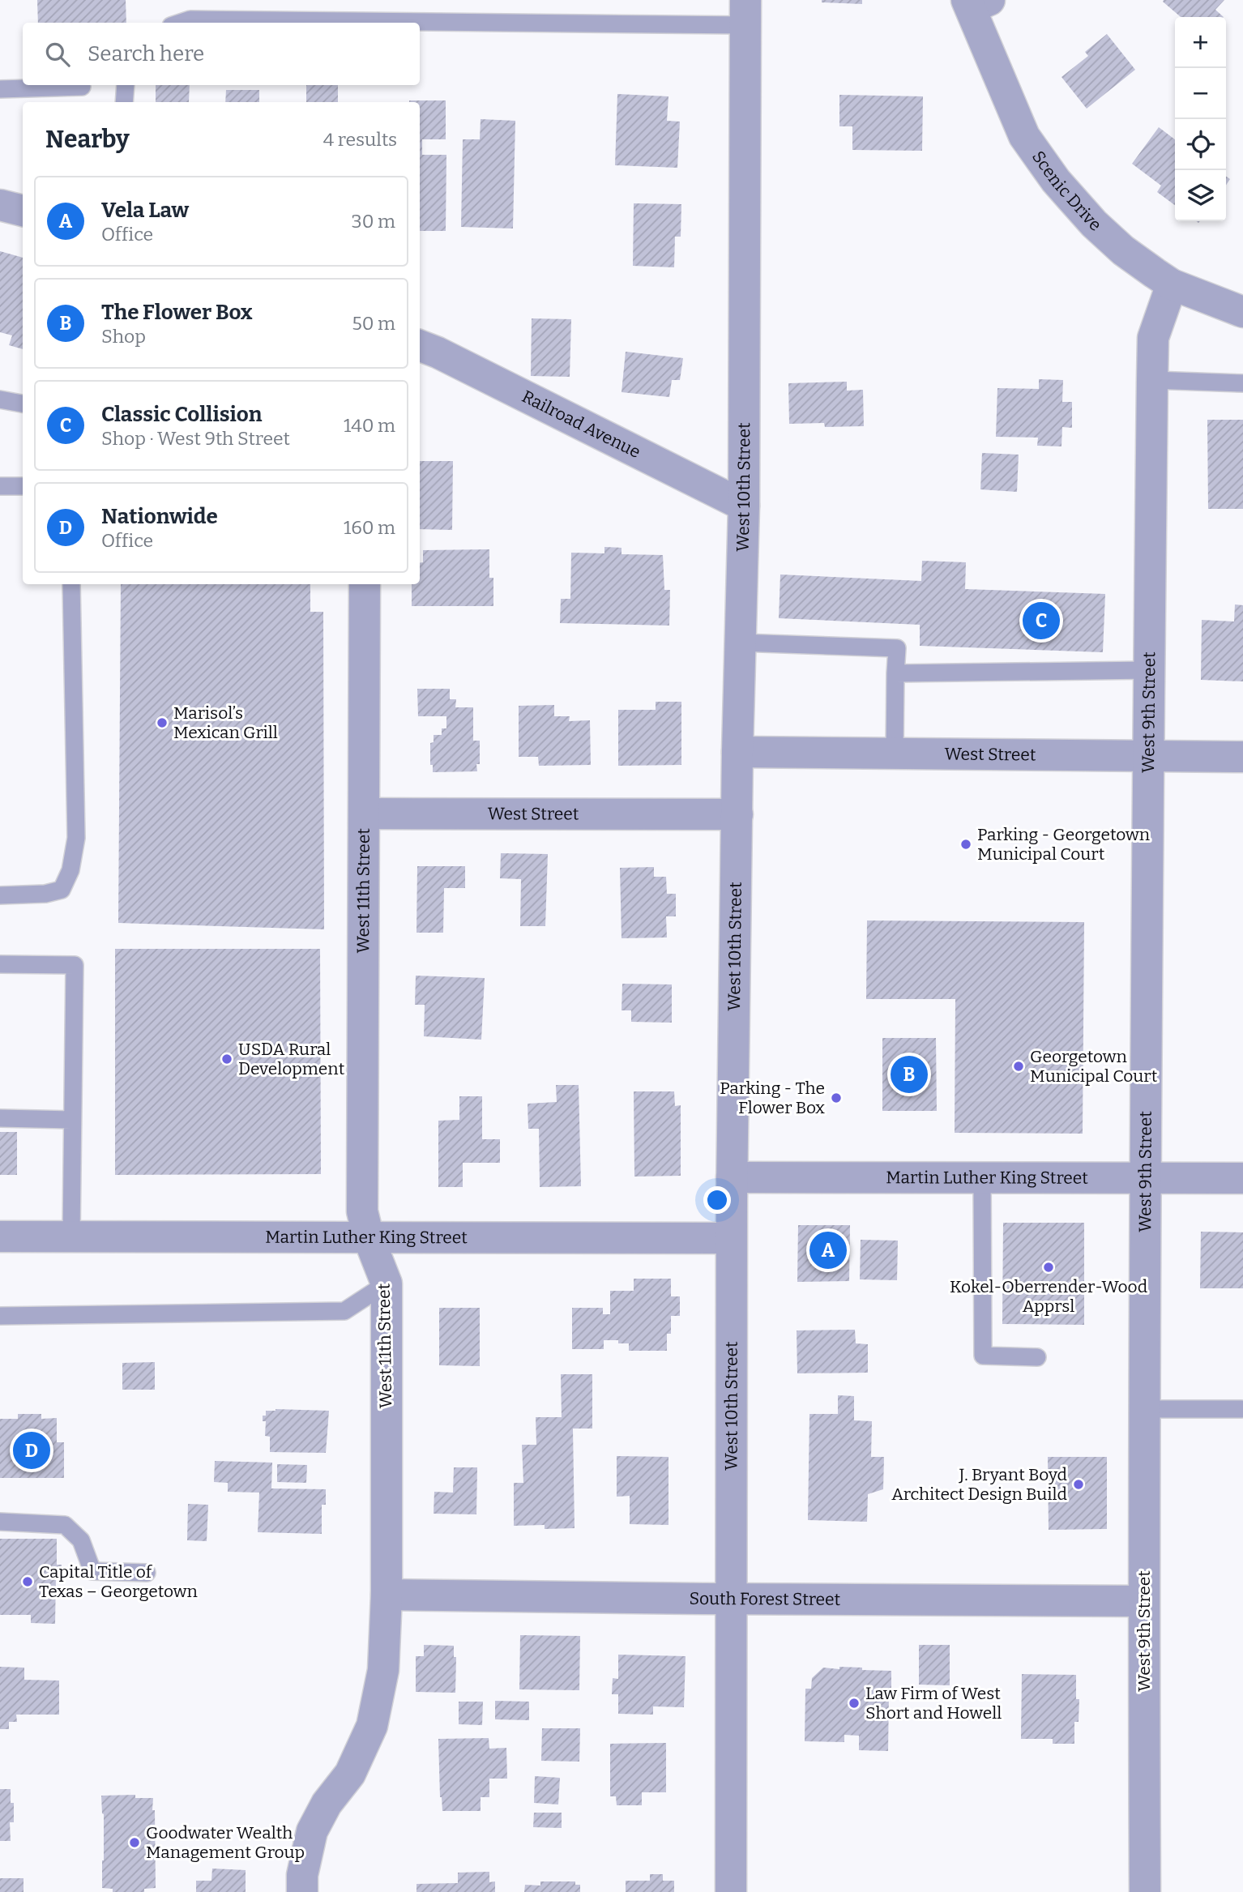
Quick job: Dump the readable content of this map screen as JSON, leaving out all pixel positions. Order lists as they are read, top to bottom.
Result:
{
  "streets": {
    "street": [
      "Scenic Drive",
      "Railroad Avenue",
      "West 10th Street",
      "West 9th Street",
      "West Street",
      "West 11th Street",
      "Martin Luther King Street",
      "South Forest Street"
    ]
  },
  "crossings": [
    ["Scenic Drive", "West 9th Street"],
    ["Railroad Avenue", "West 10th Street"],
    ["West 10th Street", "West Street"],
    ["West 10th Street", "Martin Luther King Street"],
    ["West 10th Street", "South Forest Street"],
    ["West 9th Street", "West Street"],
    ["West 9th Street", "Martin Luther King Street"],
    ["West 9th Street", "South Forest Street"],
    ["West Street", "West 11th Street"],
    ["West 11th Street", "Martin Luther King Street"],
    ["West 11th Street", "South Forest Street"]
  ],
  "places": [
    "Marisol’s Mexican Grill",
    "Parking - Georgetown Municipal Court",
    "USDA Rural Development",
    "Georgetown Municipal Court",
    "Parking - The Flower Box",
    "Kokel-Oberrender-Wood Apprsl",
    "J. Bryant Boyd Architect Design Build",
    "Capital Title of Texas – Georgetown",
    "Law Firm of West Short and Howell",
    "Goodwater Wealth Management Group"
  ],
  "page": {
    "map_buttons": ["+", "−"],
    "search": "Search here",
    "heading": ["Nearby", "4 results"],
    "list": [
      {
        "mark": "A",
        "name": "Vela Law",
        "note": "Office",
        "value": "30 m"
      },
      {
        "mark": "B",
        "name": "The Flower Box",
        "note": "Shop",
        "value": "50 m"
      },
      {
        "mark": "C",
        "name": "Classic Collision",
        "note": "Shop · West 9th Street",
        "value": "140 m"
      },
      {
        "mark": "D",
        "name": "Nationwide",
        "note": "Office",
        "value": "160 m"
      }
    ],
    "pins": [
      "C",
      "B",
      "A",
      "D"
    ]
  }
}
